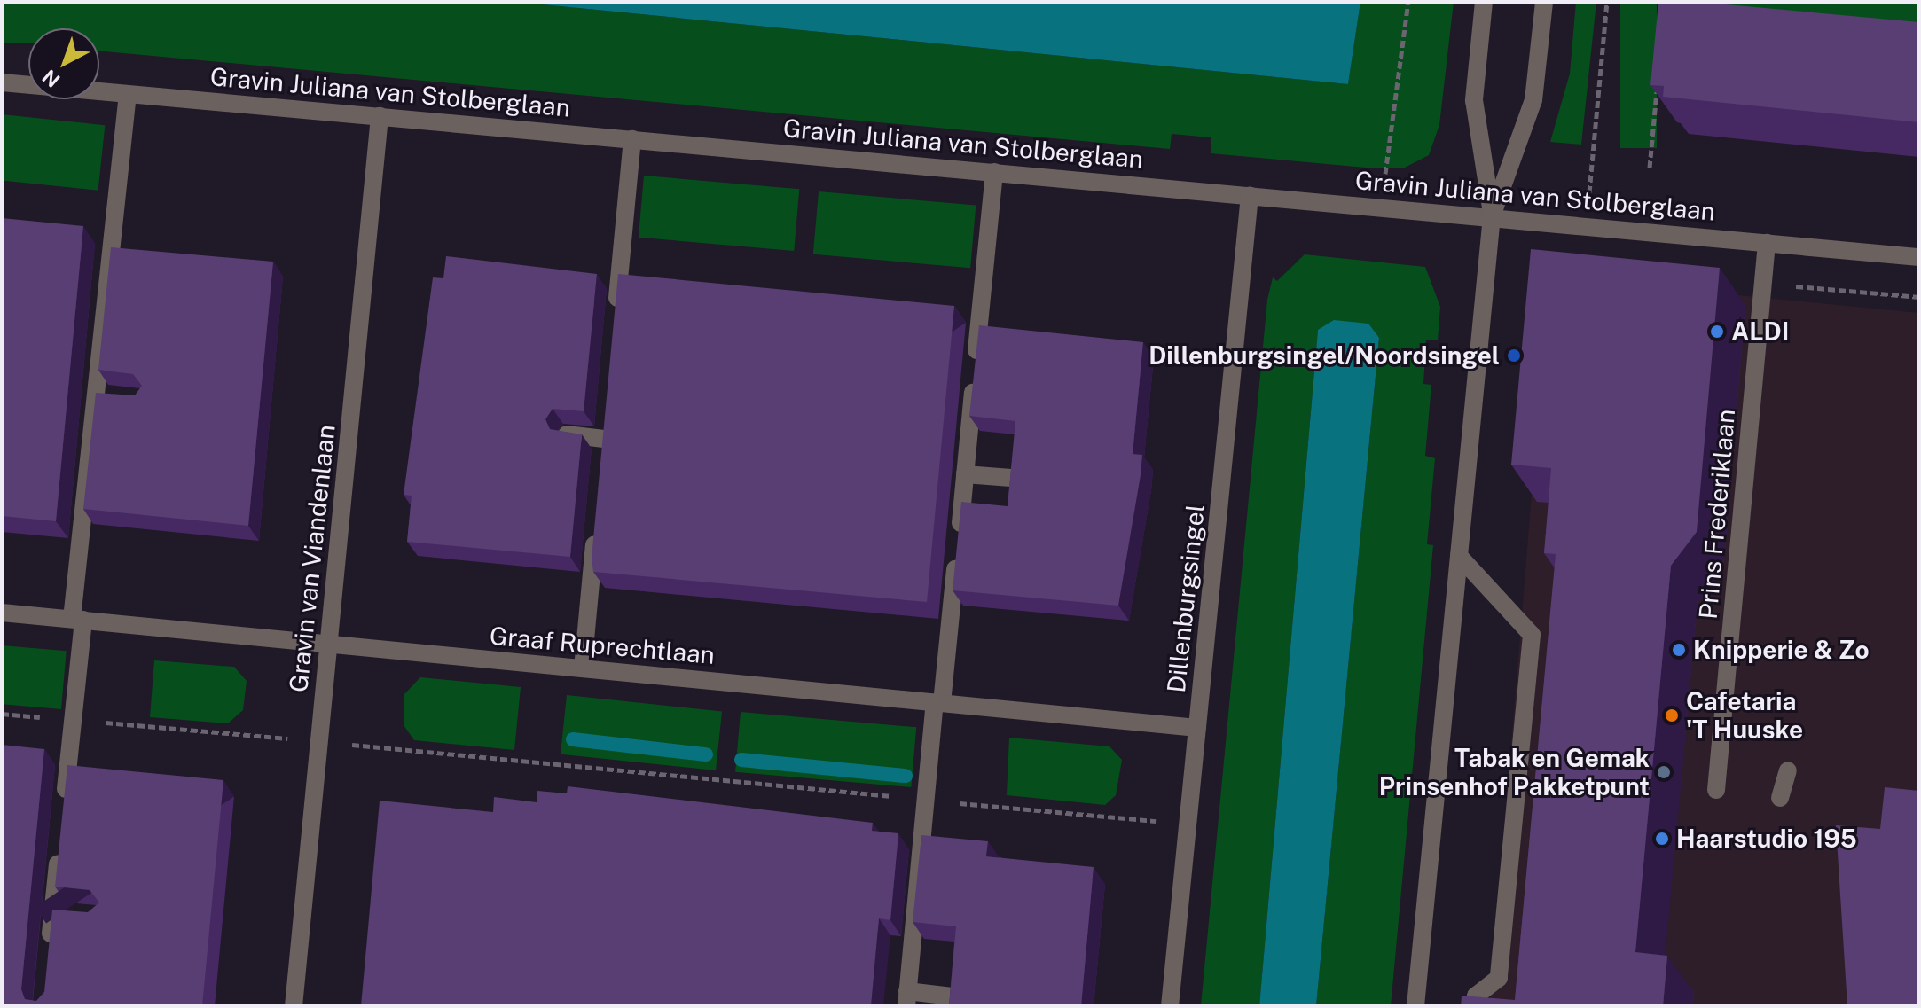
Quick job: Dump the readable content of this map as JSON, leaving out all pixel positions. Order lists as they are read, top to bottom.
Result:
{
  "streets": {
    "street": [
      "Gravin Juliana van Stolberglaan",
      "Prins Frederiklaan",
      "Gravin van Viandenlaan",
      "Dillenburgsingel",
      "Graaf Ruprechtlaan"
    ]
  },
  "crossings": [
    ["Gravin Juliana van Stolberglaan", "Prins Frederiklaan"],
    ["Gravin Juliana van Stolberglaan", "Gravin van Viandenlaan"],
    ["Gravin Juliana van Stolberglaan", "Dillenburgsingel"],
    ["Gravin van Viandenlaan", "Graaf Ruprechtlaan"],
    ["Dillenburgsingel", "Graaf Ruprechtlaan"]
  ],
  "places": [
    "ALDI",
    "Dillenburgsingel/Noordsingel",
    "Knipperie & Zo",
    "Cafetaria 'T Huuske",
    "Tabak en Gemak Prinsenhof Pakketpunt",
    "Haarstudio 195"
  ],
  "north": "bottom left"
}
